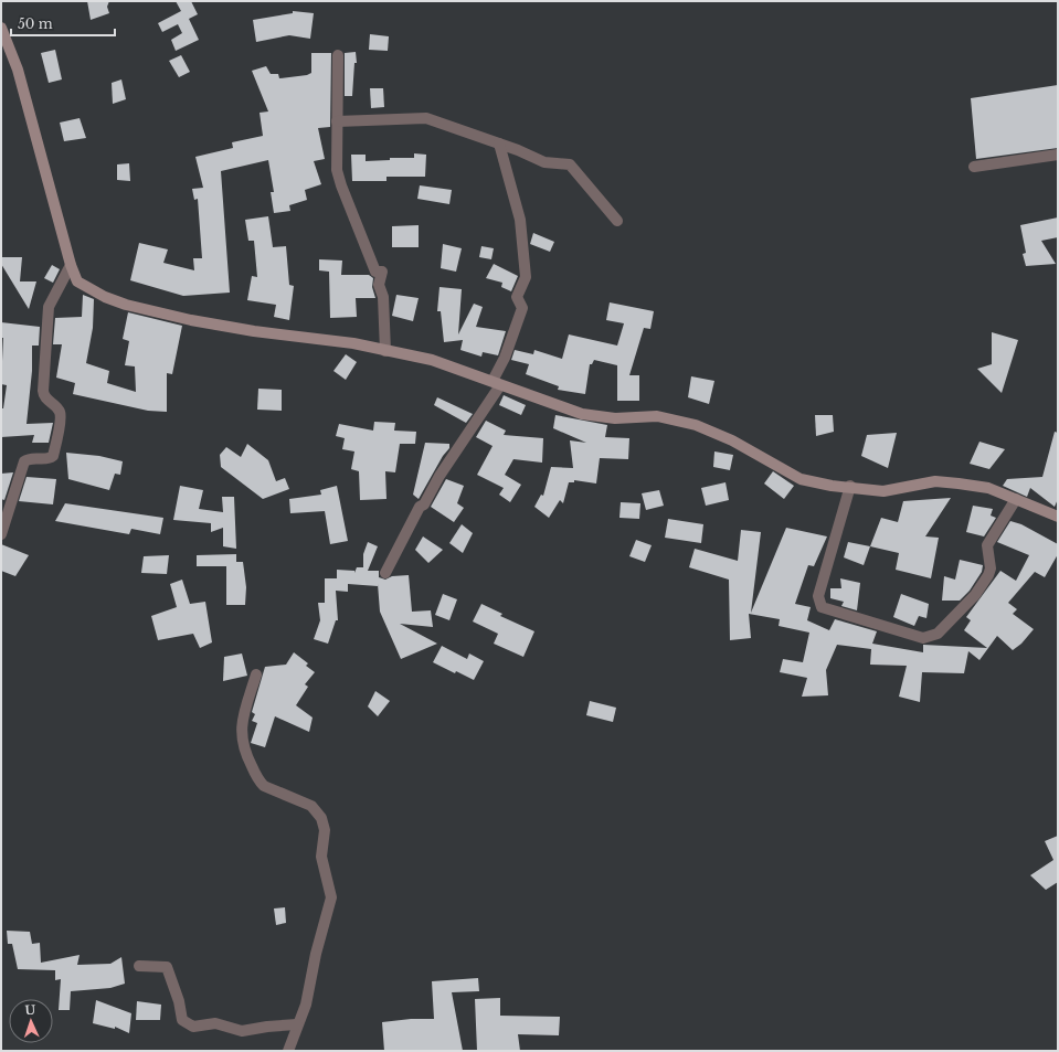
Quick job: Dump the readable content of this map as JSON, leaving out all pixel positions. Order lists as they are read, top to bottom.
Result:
{
  "scale_bar": "50 m",
  "north": "top"
}
